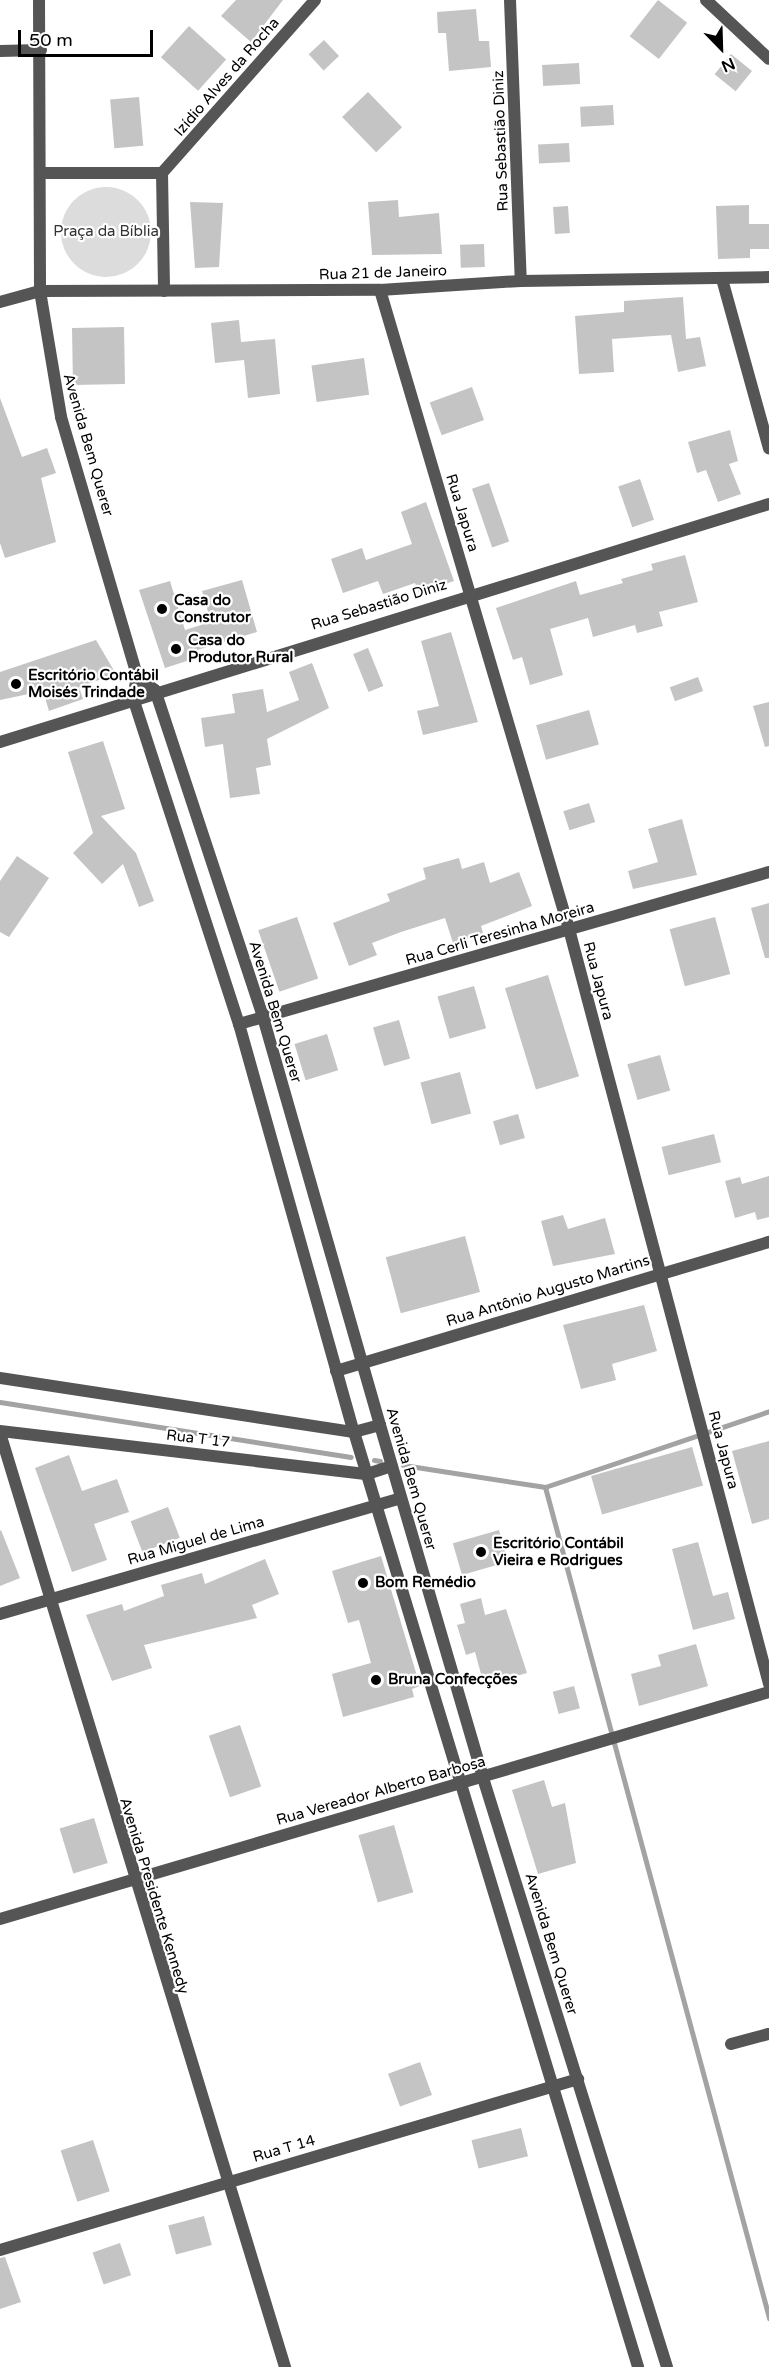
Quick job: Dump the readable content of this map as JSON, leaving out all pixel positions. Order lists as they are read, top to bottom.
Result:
{
  "streets": {
    "street": [
      "Izídio Alves da Rocha",
      "Rua Sebastião Diniz",
      "Rua 21 de Janeiro",
      "Avenida Bem Querer",
      "Rua Japura",
      "Rua Cerli Teresinha Moreira",
      "Rua Antônio Augusto Martins",
      "Rua T 17",
      "Rua Miguel de Lima",
      "Rua Vereador Alberto Barbosa",
      "Avenida Presidente Kennedy",
      "Rua T 14"
    ]
  },
  "crossings": [
    ["Rua Sebastião Diniz", "Rua 21 de Janeiro"],
    ["Rua Sebastião Diniz", "Avenida Bem Querer"],
    ["Rua Sebastião Diniz", "Rua Japura"],
    ["Rua 21 de Janeiro", "Avenida Bem Querer"],
    ["Rua 21 de Janeiro", "Rua Japura"],
    ["Avenida Bem Querer", "Rua Cerli Teresinha Moreira"],
    ["Avenida Bem Querer", "Rua Antônio Augusto Martins"],
    ["Avenida Bem Querer", "Rua T 17"],
    ["Avenida Bem Querer", "Rua Miguel de Lima"],
    ["Avenida Bem Querer", "Rua Vereador Alberto Barbosa"],
    ["Avenida Bem Querer", "Rua T 14"],
    ["Rua Japura", "Rua Cerli Teresinha Moreira"],
    ["Rua Japura", "Rua Antônio Augusto Martins"],
    ["Rua T 17", "Avenida Presidente Kennedy"],
    ["Rua Miguel de Lima", "Avenida Presidente Kennedy"],
    ["Rua Vereador Alberto Barbosa", "Avenida Presidente Kennedy"],
    ["Avenida Presidente Kennedy", "Rua T 14"]
  ],
  "parks": ["Praça da Bíblia"],
  "places": [
    "Casa do Construtor",
    "Casa do Produtor Rural",
    "Escritório Contábil Moisés Trindade",
    "Escritório Contábil Vieira e Rodrigues",
    "Bom Remédio",
    "Bruna Confecções"
  ],
  "scale_bar": "50 m",
  "north": "bottom right"
}
